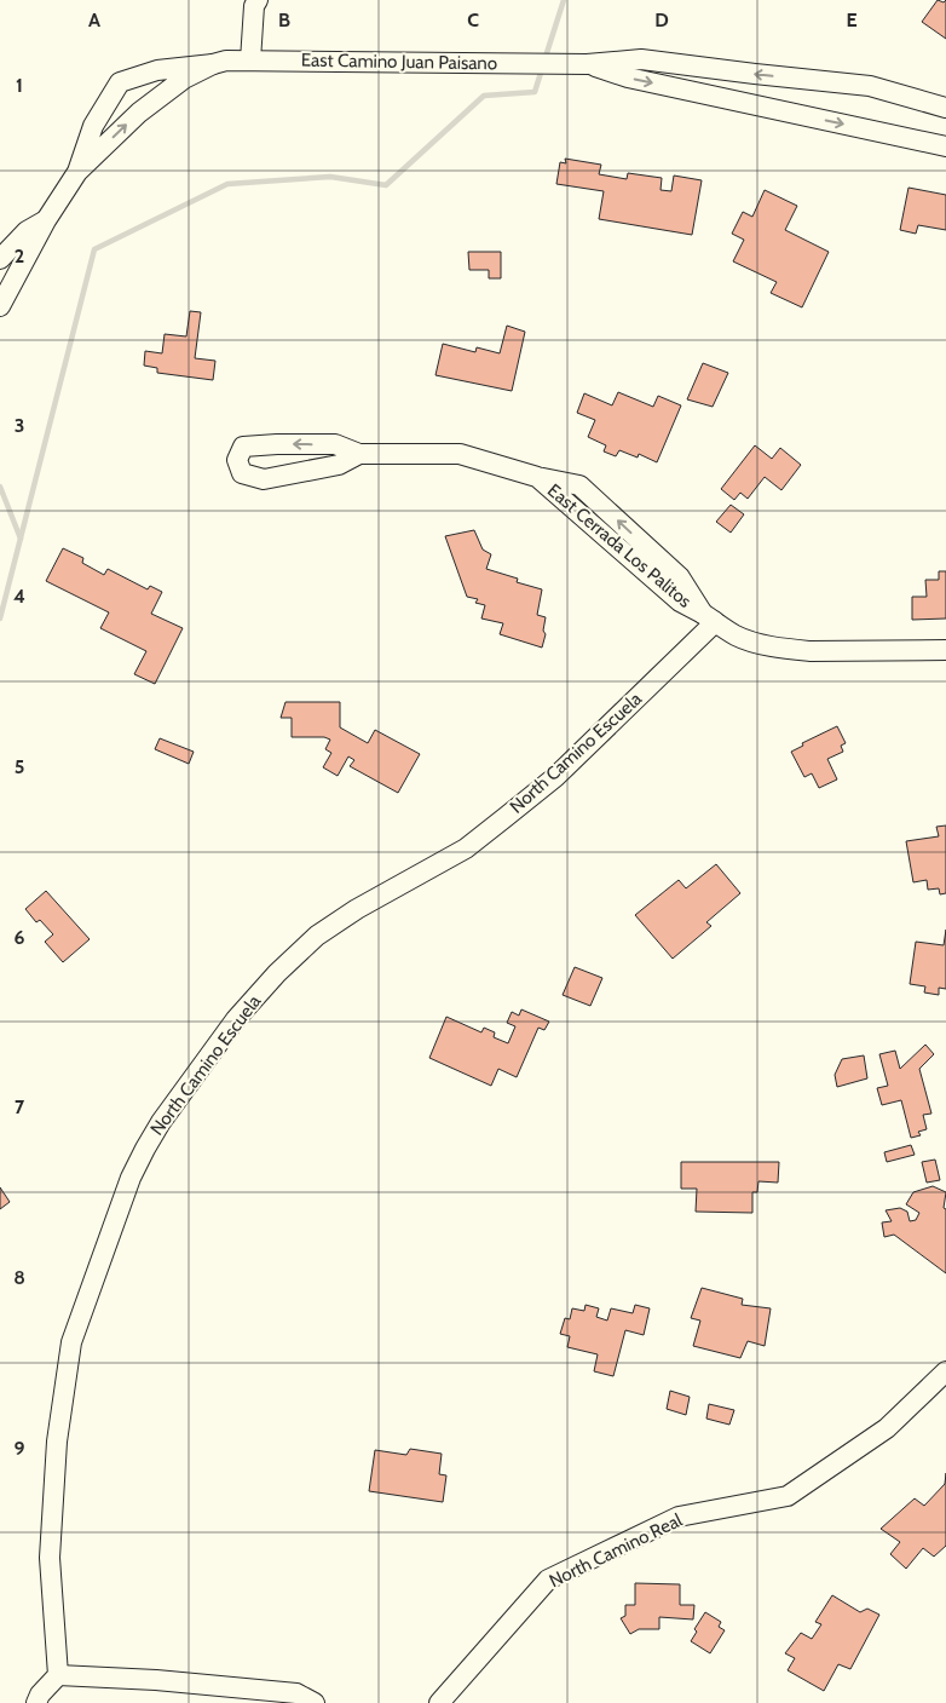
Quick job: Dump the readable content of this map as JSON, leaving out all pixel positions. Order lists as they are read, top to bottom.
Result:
{
  "streets": {
    "street": [
      "East Camino Juan Paisano",
      "East Cerrada Los Palitos",
      "North Camino Escuela",
      "North Camino Real"
    ]
  },
  "crossings": [
    ["East Cerrada Los Palitos", "North Camino Escuela"]
  ],
  "grid": {
    "columns": [
      "A",
      "B",
      "C",
      "D",
      "E"
    ],
    "rows": [
      "1",
      "2",
      "3",
      "4",
      "5",
      "6",
      "7",
      "8",
      "9"
    ]
  }
}
